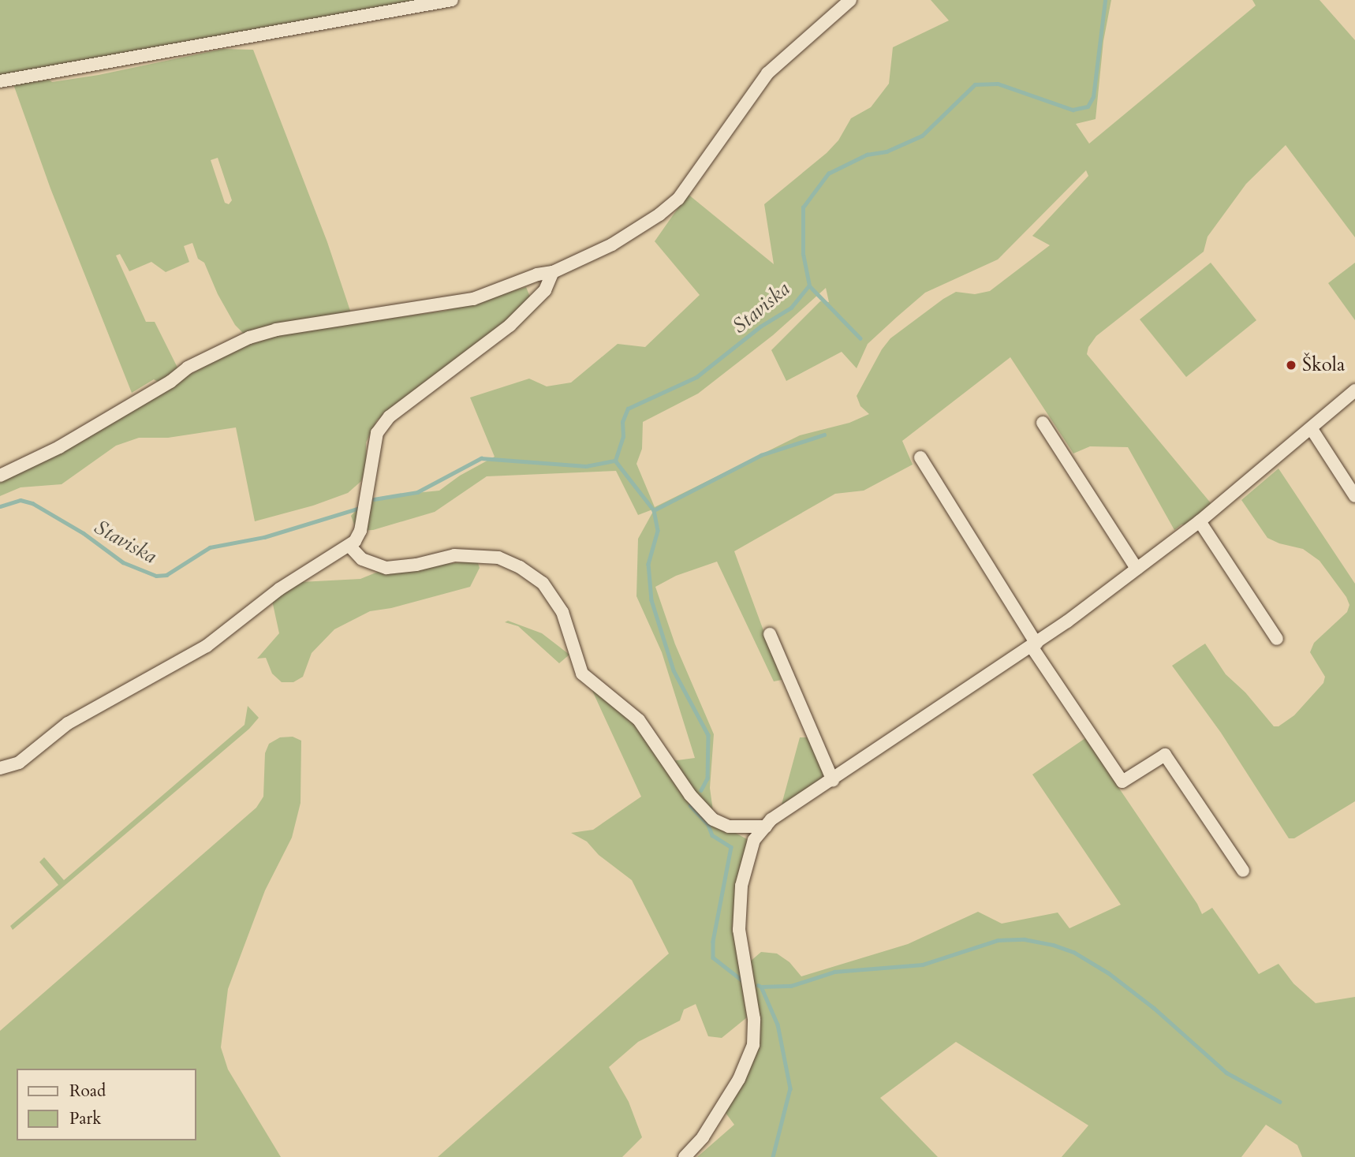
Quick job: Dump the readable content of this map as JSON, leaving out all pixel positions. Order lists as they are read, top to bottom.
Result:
{
  "water": ["Staviska"],
  "places": ["Škola"],
  "legend": ["Road", "Park"]
}
